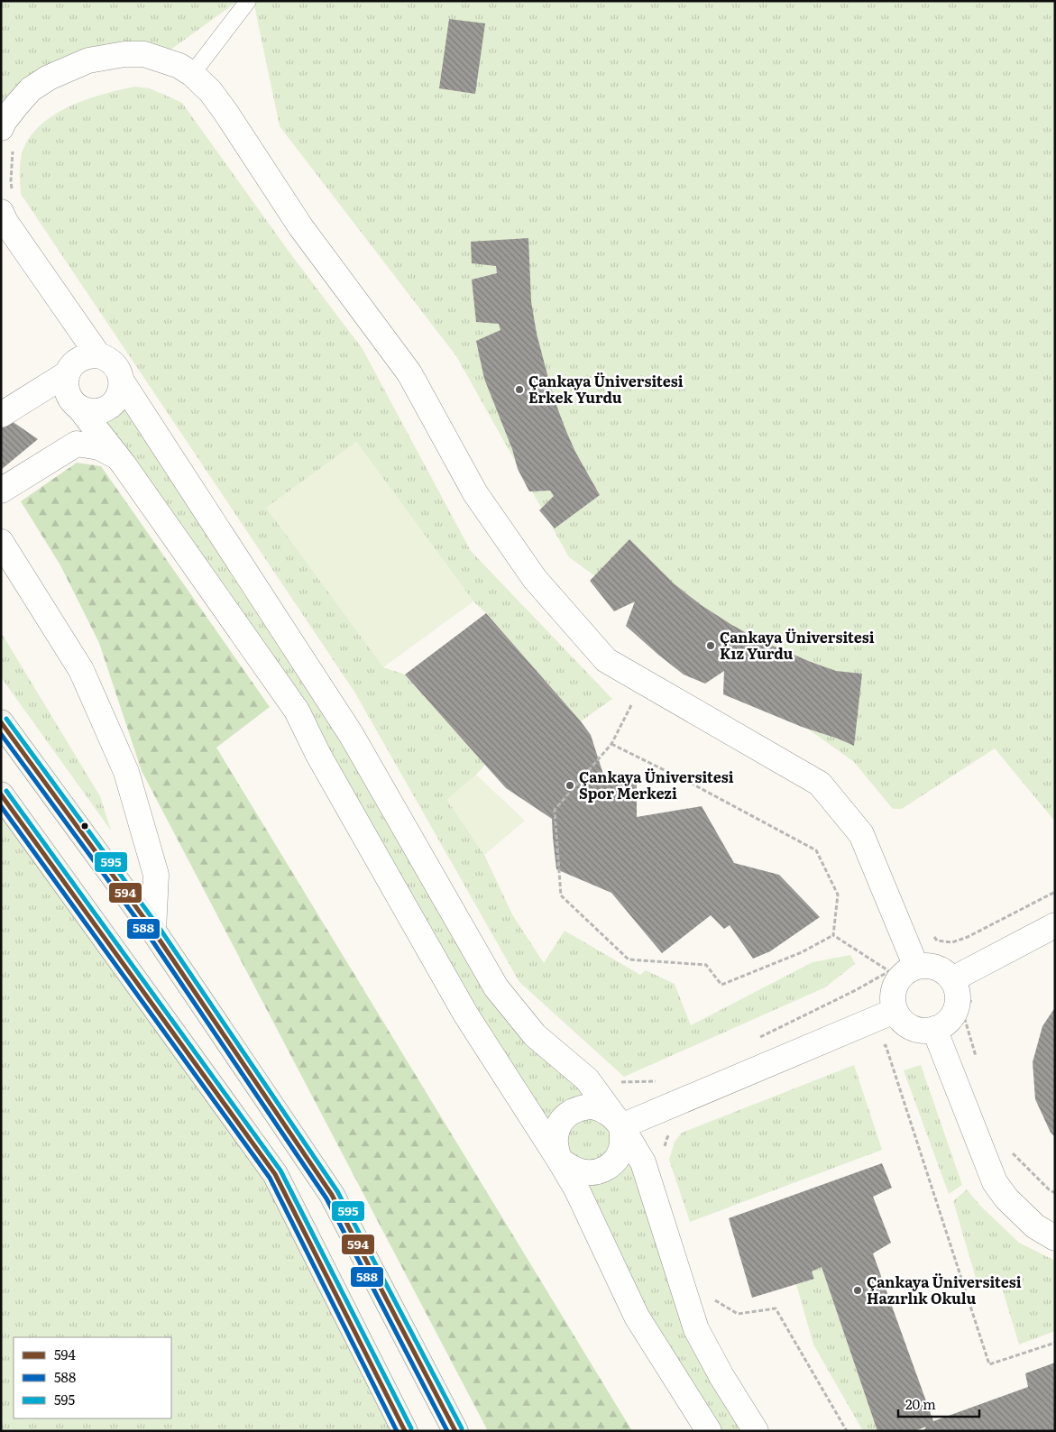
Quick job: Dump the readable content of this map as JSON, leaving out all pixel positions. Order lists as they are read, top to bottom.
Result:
{
  "places": [
    "Çankaya Üniversitesi Erkek Yurdu",
    "Çankaya Üniversitesi Kız Yurdu",
    "Çankaya Üniversitesi Spor Merkezi",
    "Çankaya Üniversitesi Hazırlık Okulu"
  ],
  "lines": ["transit line 595", "transit line 594", "transit line 588"],
  "legend": ["594", "588", "595"],
  "scale_bar": "20 m"
}
